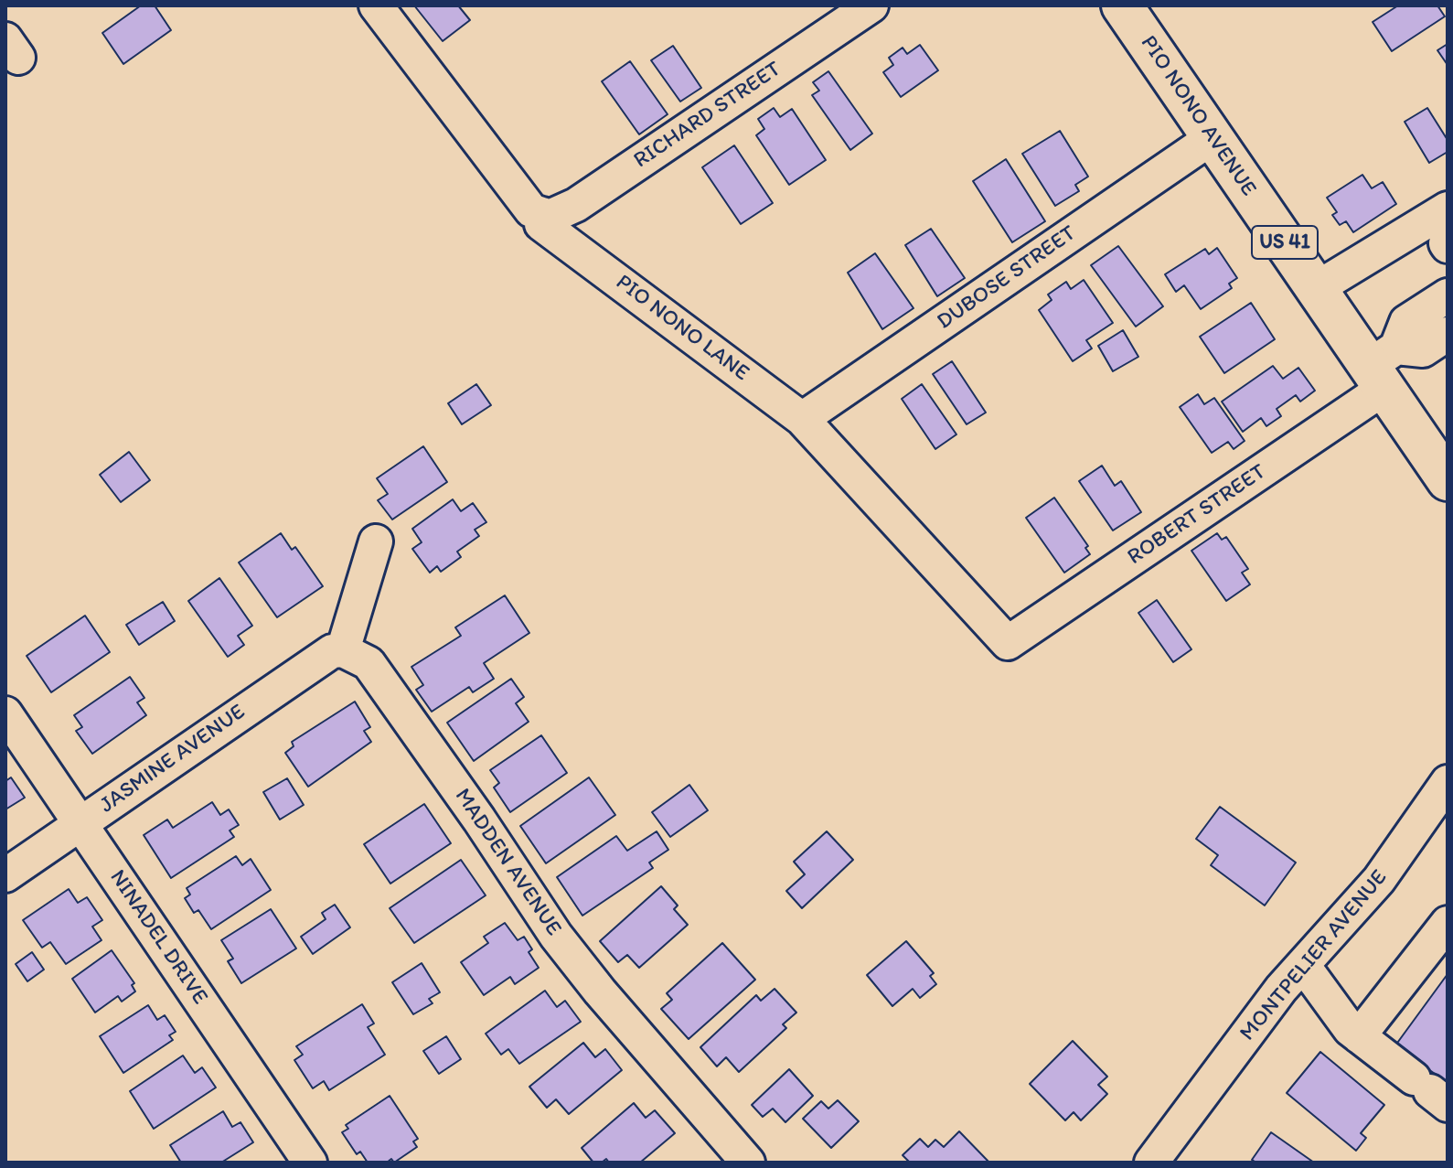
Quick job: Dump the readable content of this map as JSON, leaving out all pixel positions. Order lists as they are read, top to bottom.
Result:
{
  "streets": {
    "main road": ["PIO NONO AVENUE", "US 41"],
    "street": [
      "RICHARD STREET",
      "DUBOSE STREET",
      "PIO NONO LANE",
      "ROBERT STREET",
      "JASMINE AVENUE",
      "MADDEN AVENUE",
      "NINADEL DRIVE",
      "MONTPELIER AVENUE"
    ]
  },
  "crossings": [
    ["RICHARD STREET", "PIO NONO LANE"],
    ["PIO NONO AVENUE", "DUBOSE STREET"],
    ["PIO NONO AVENUE", "ROBERT STREET"],
    ["DUBOSE STREET", "PIO NONO LANE"],
    ["PIO NONO LANE", "ROBERT STREET"],
    ["JASMINE AVENUE", "MADDEN AVENUE"],
    ["JASMINE AVENUE", "NINADEL DRIVE"]
  ]
}
